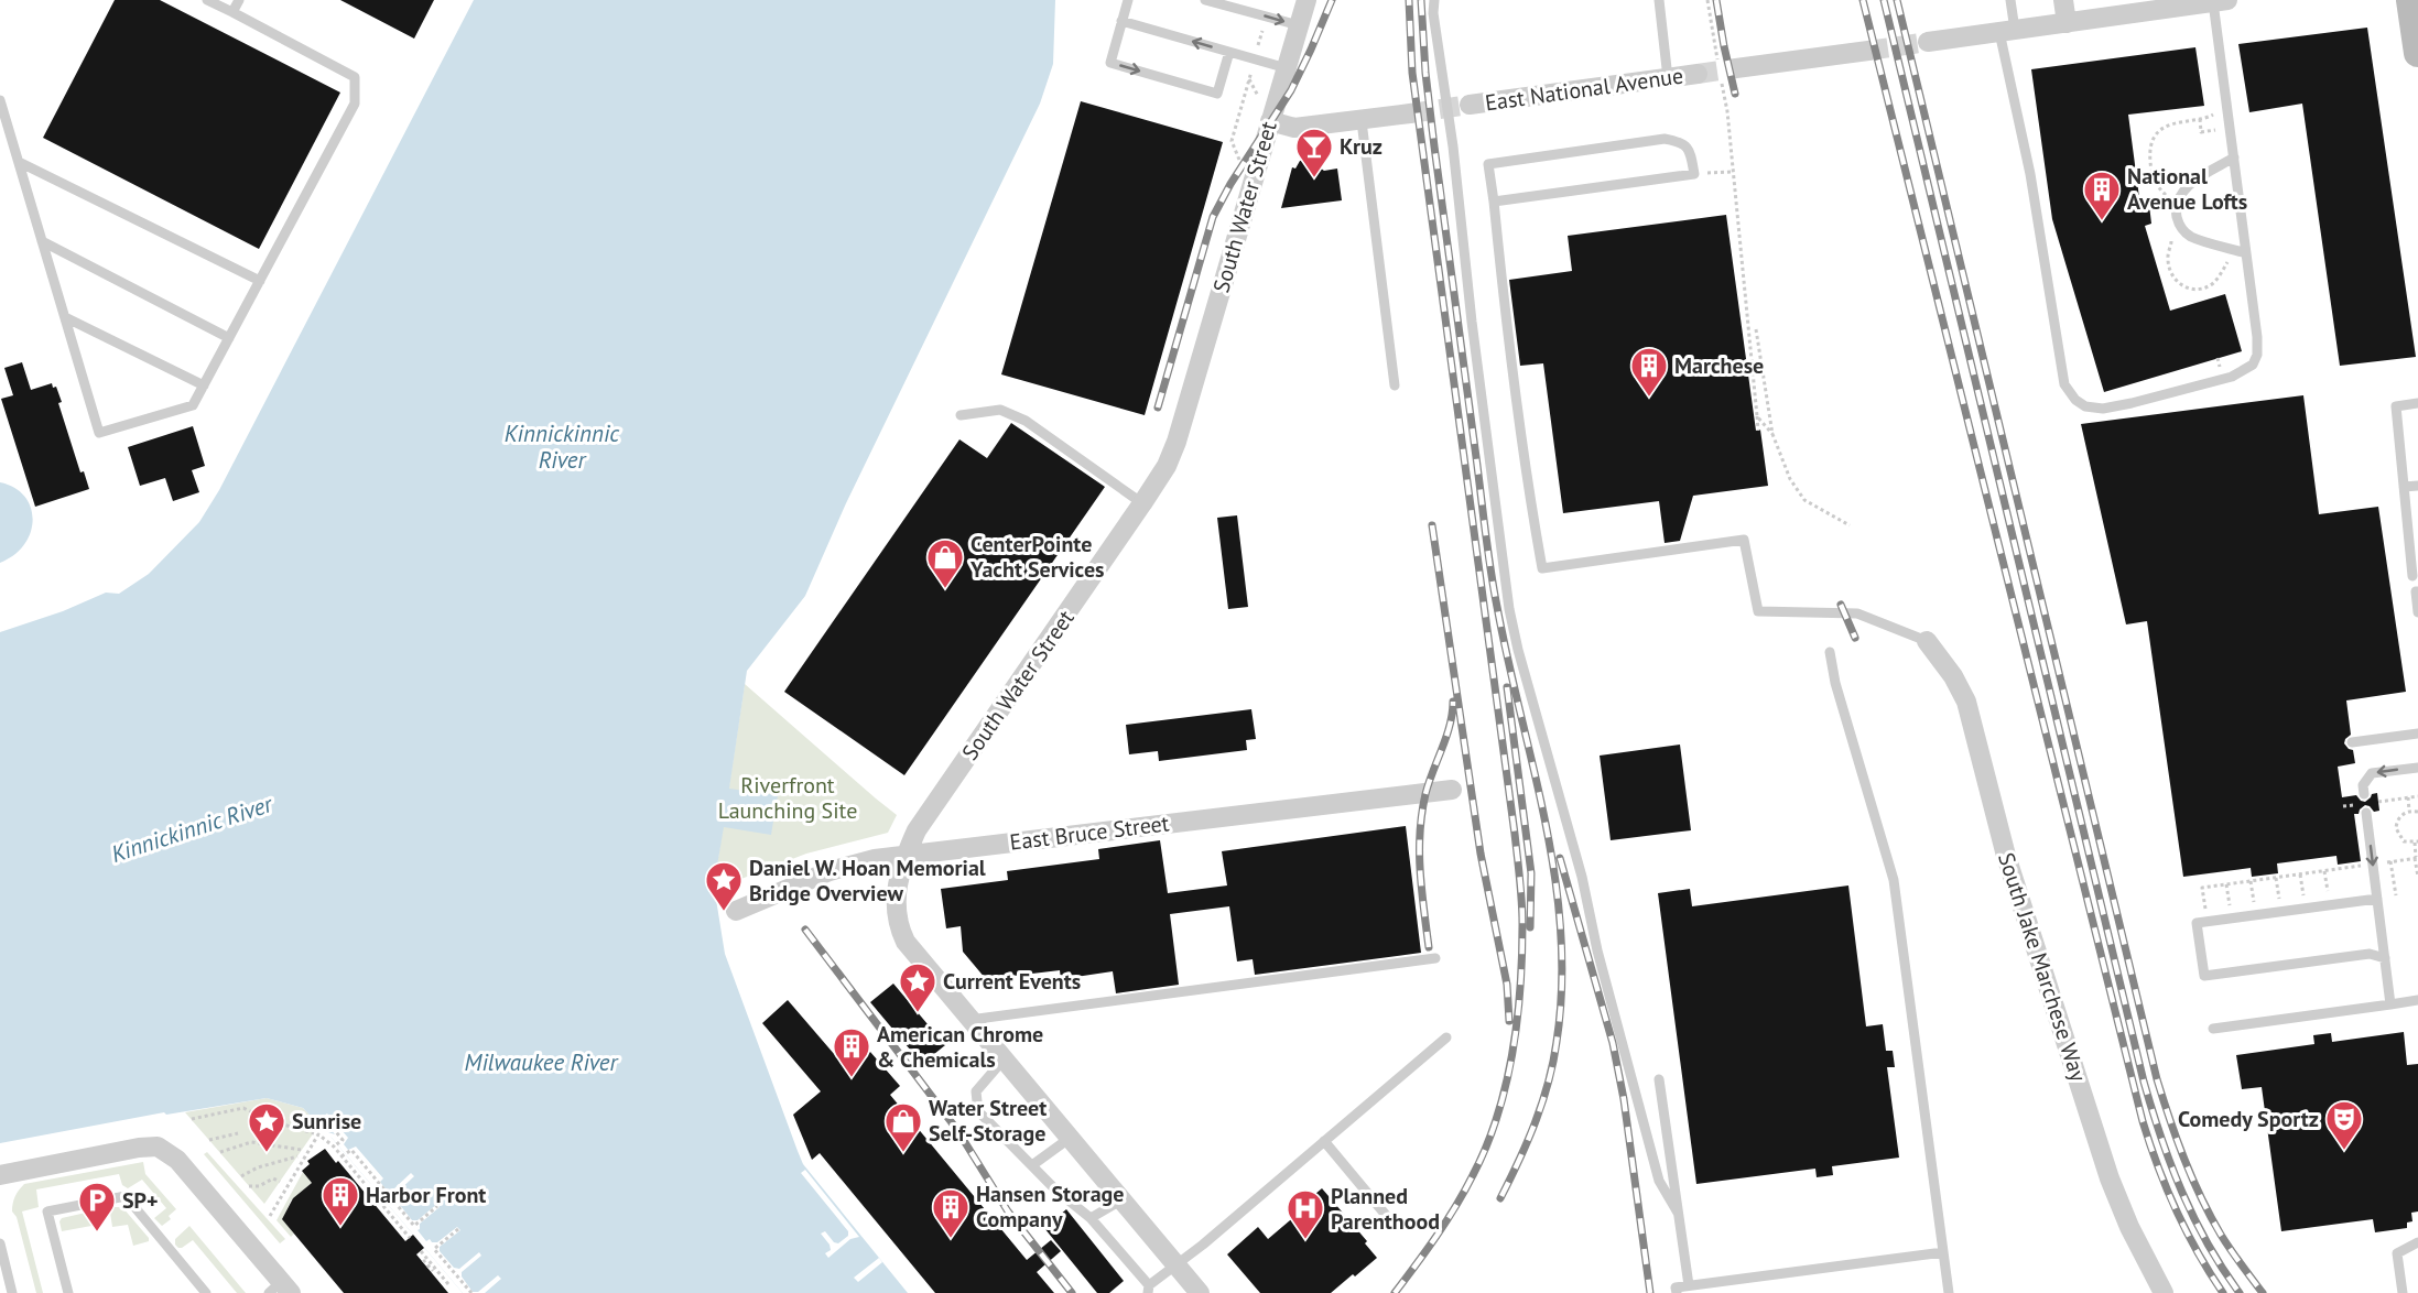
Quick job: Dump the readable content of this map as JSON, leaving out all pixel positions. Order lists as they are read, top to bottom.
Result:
{
  "streets": {
    "street": [
      "East National Avenue",
      "South Water Street",
      "East Bruce Street",
      "South Jake Marchese Way"
    ]
  },
  "crossings": [
    ["South Water Street", "East Bruce Street"]
  ],
  "water": ["Kinnickinnic River", "Milwaukee River"],
  "parks": ["Riverfront Launching Site"],
  "places": {
    "bar": ["Kruz"],
    "building": [
      "National Avenue Lofts",
      "Marchese",
      "American Chrome & Chemicals",
      "Harbor Front",
      "Hansen Storage Company"
    ],
    "shop": ["CenterPointe Yacht Services", "Water Street Self-Storage"],
    "place": ["Daniel W. Hoan Memorial Bridge Overview", "Current Events", "Sunrise"],
    "theatre": ["Comedy Sportz"],
    "parking": ["SP+"],
    "hospital": ["Planned Parenthood"]
  }
}
